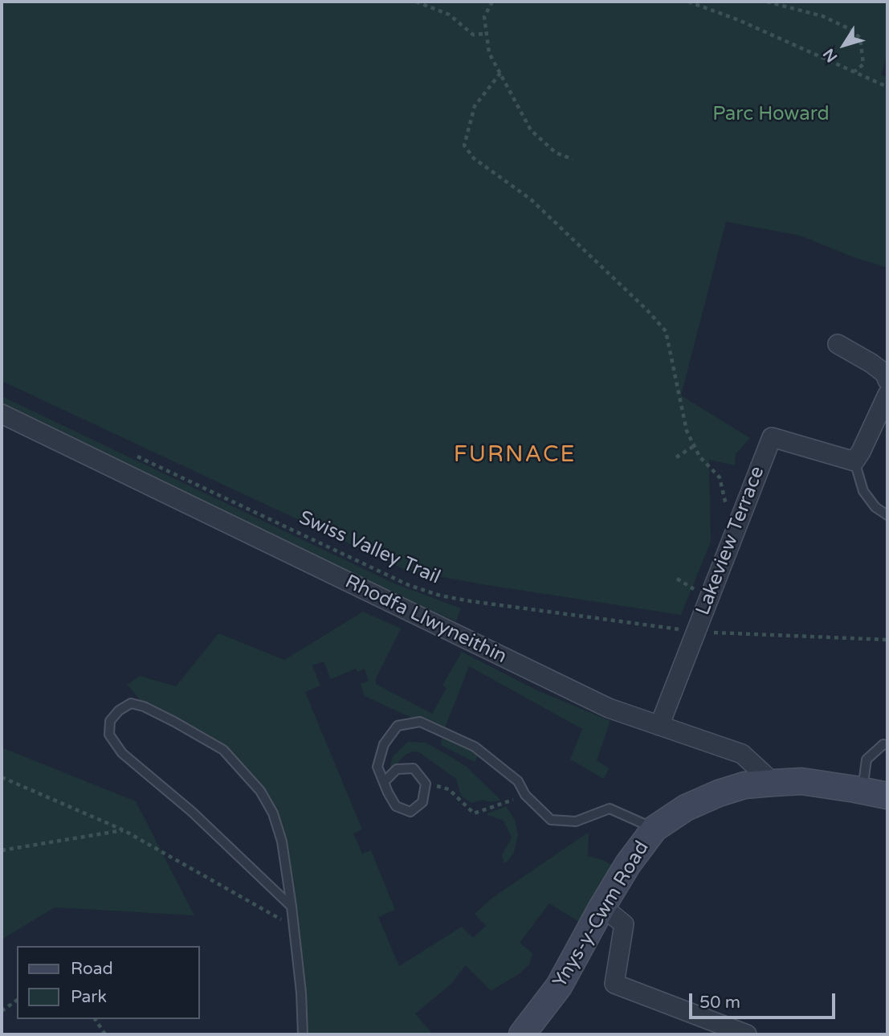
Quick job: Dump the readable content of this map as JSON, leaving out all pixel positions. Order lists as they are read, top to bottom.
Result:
{
  "streets": {
    "main road": ["Ynys-y-Cwm Road"],
    "street": ["Lakeview Terrace", "Rhodfa Llwyneithin"],
    "path": ["Swiss Valley Trail"]
  },
  "crossings": [
    ["Lakeview Terrace", "Swiss Valley Trail"],
    ["Lakeview Terrace", "Rhodfa Llwyneithin"],
    ["Rhodfa Llwyneithin", "Ynys-y-Cwm Road"]
  ],
  "districts": ["FURNACE"],
  "parks": ["Parc Howard"],
  "legend": ["Road", "Park"],
  "scale_bar": "50 m",
  "north": "bottom left"
}
